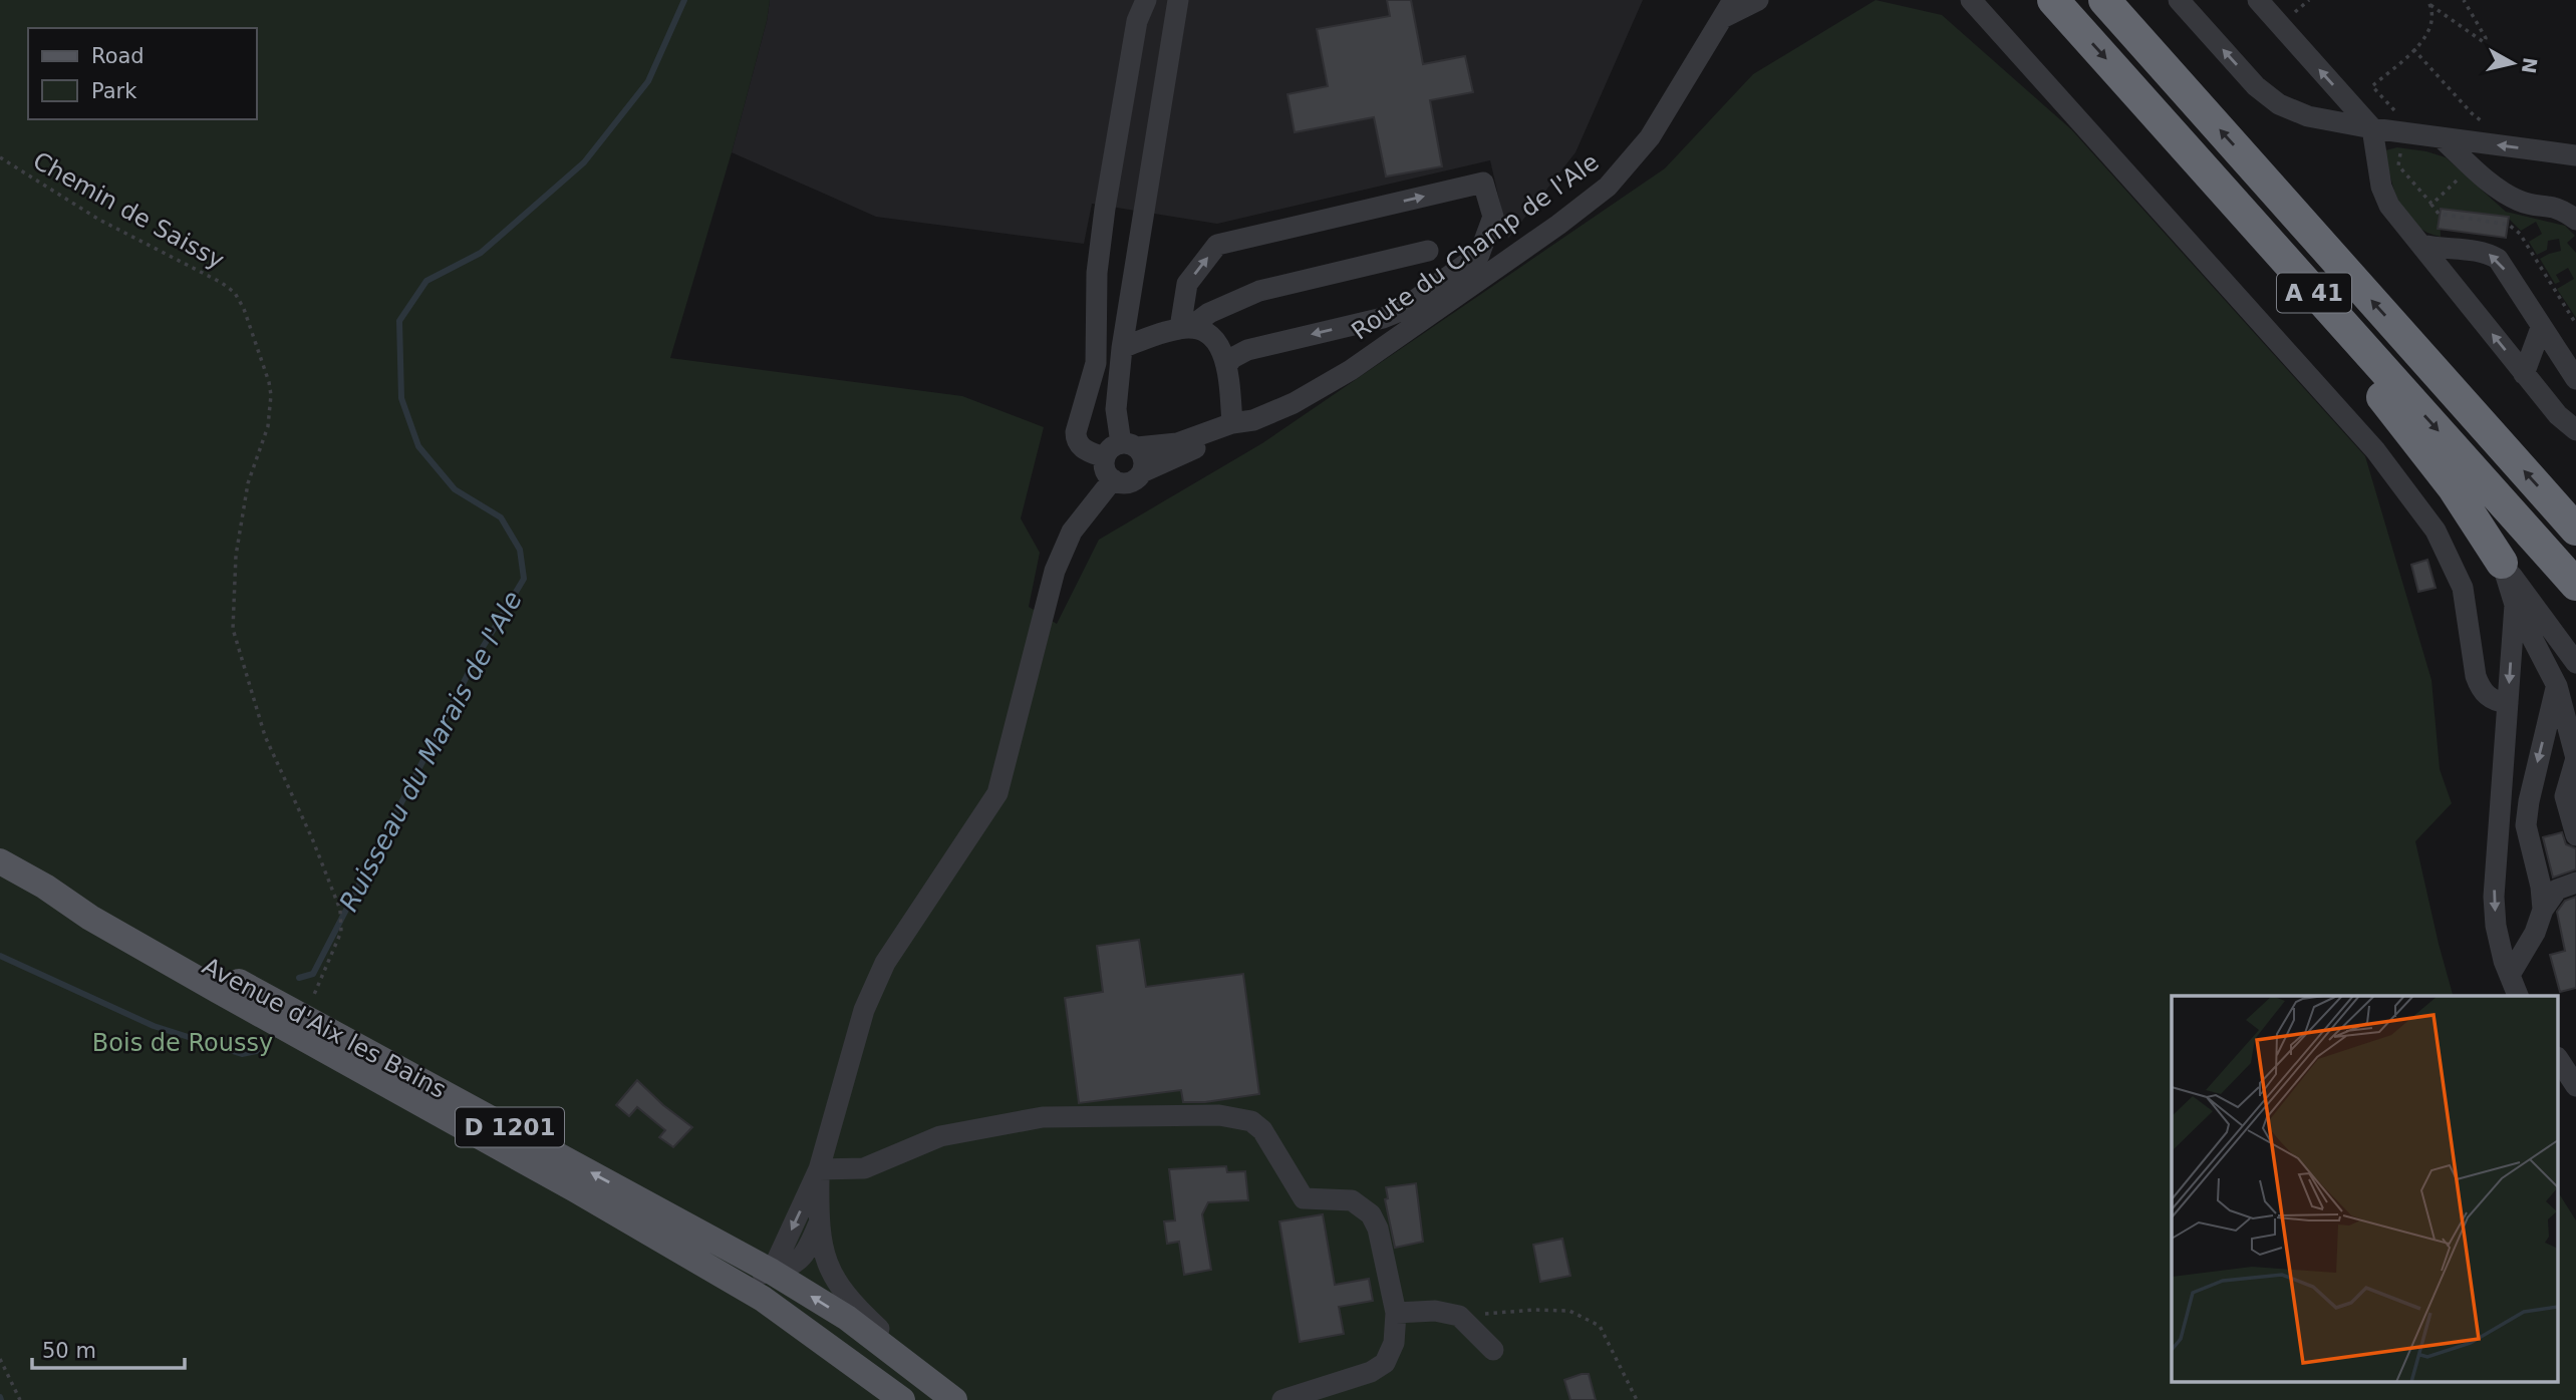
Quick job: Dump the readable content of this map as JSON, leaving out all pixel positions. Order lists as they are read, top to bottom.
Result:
{
  "streets": {
    "highway": ["A 41"],
    "main road": ["Avenue d'Aix les Bains", "D 1201"],
    "street": ["Route du Champ de l'Ale"],
    "path": ["Chemin de Saissy"]
  },
  "crossings": [
    ["Chemin de Saissy", "Avenue d'Aix les Bains"]
  ],
  "water": ["Ruisseau du Marais de l'Ale"],
  "parks": ["Bois de Roussy"],
  "legend": ["Road", "Park"],
  "scale_bar": "50 m",
  "north": "right"
}
